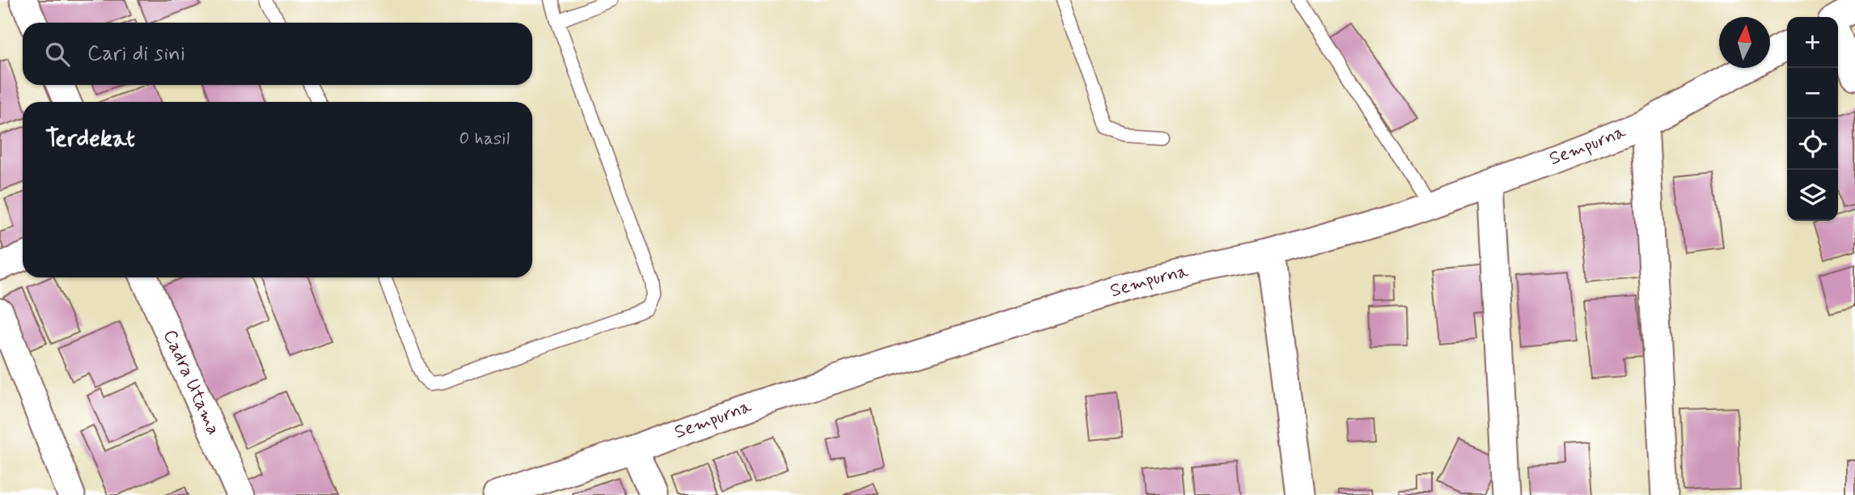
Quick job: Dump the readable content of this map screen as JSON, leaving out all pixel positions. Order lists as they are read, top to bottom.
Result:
{
  "streets": {
    "street": ["Sempurna", "Cadra Utama"]
  },
  "north": "top",
  "page": {
    "map_buttons": ["+", "−"],
    "search": "Cari di sini",
    "heading": ["Terdekat", "0 hasil"]
  }
}
